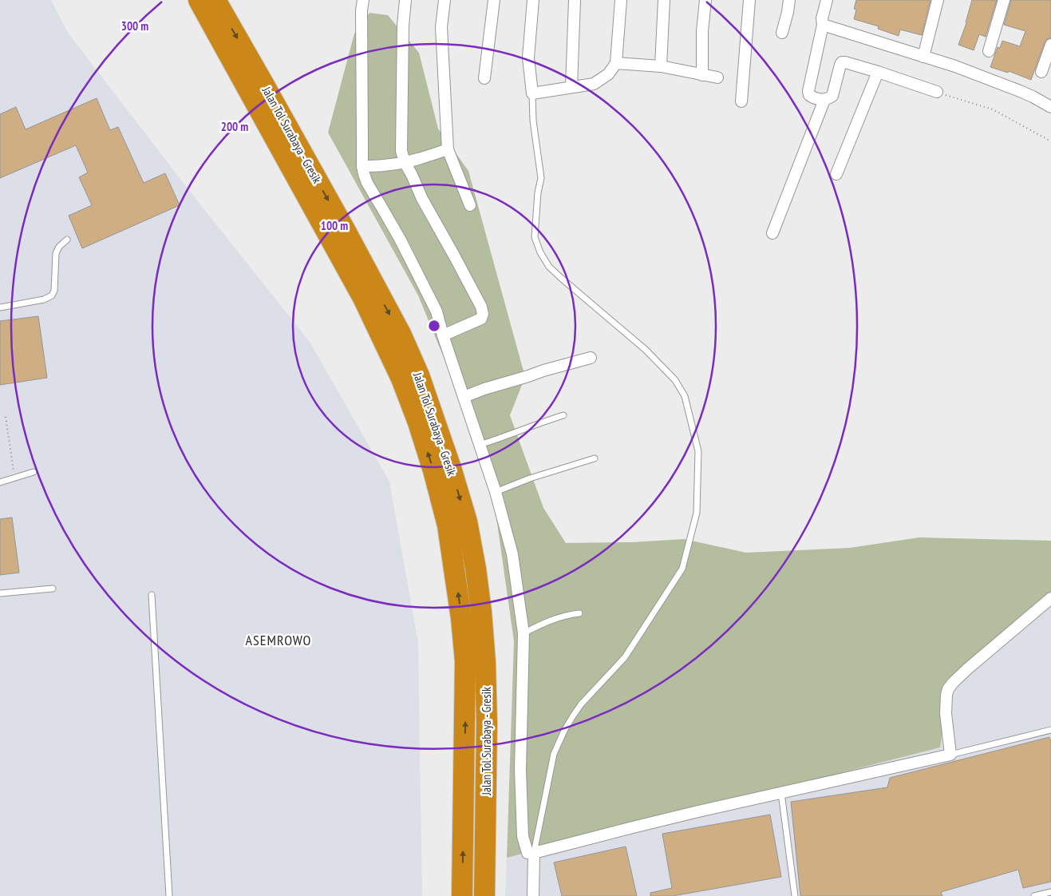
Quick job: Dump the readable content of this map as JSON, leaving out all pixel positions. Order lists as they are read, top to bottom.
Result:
{
  "streets": {
    "highway": ["Jalan Tol Surabaya - Gresik"]
  },
  "districts": ["ASEMROWO"],
  "rings": ["300 m", "200 m", "100 m"]
}
